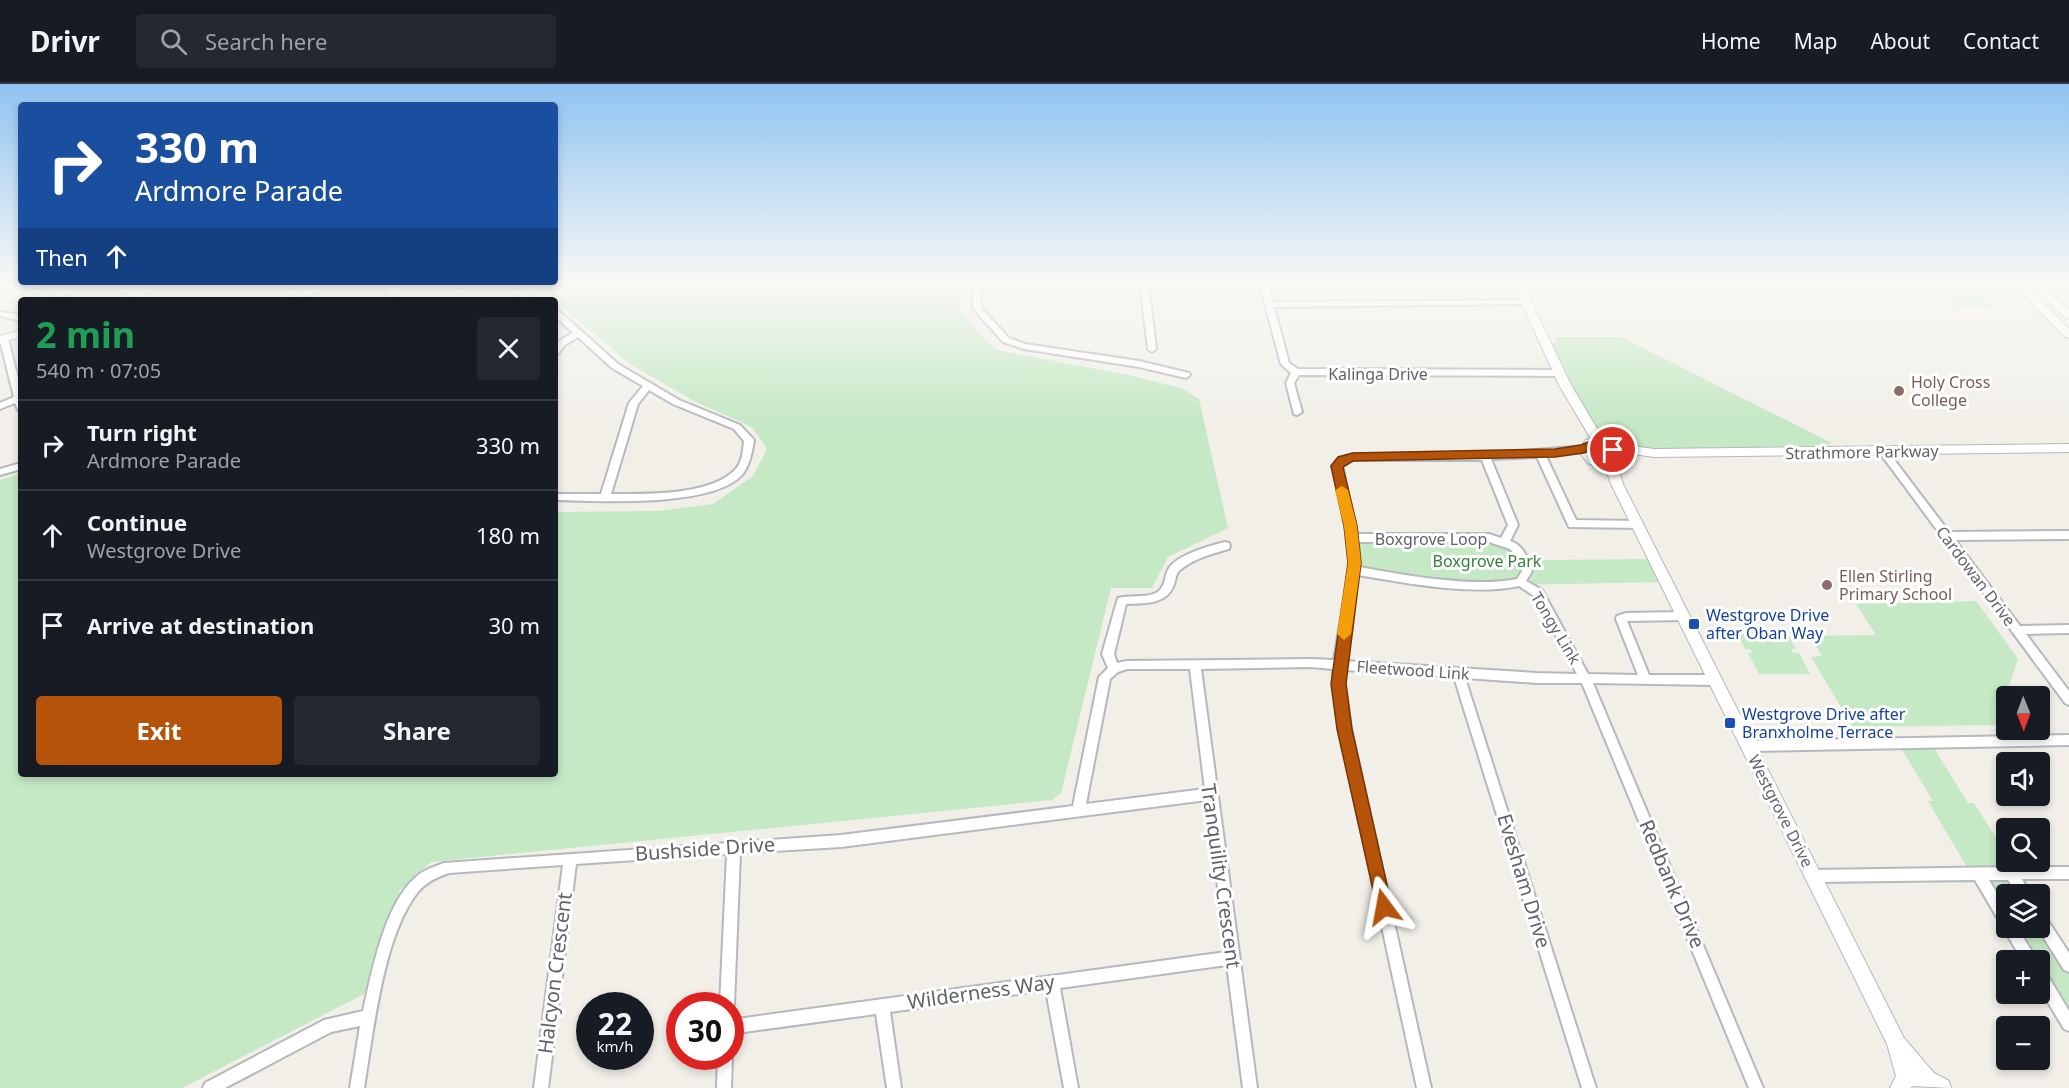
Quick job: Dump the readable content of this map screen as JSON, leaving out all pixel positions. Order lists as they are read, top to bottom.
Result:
{
  "streets": {
    "street": [
      "Kalinga Drive",
      "Strathmore Parkway",
      "Boxgrove Loop",
      "Cardowan Drive",
      "Tongy Link",
      "Fleetwood Link",
      "Westgrove Drive",
      "Bushside Drive",
      "Tranquility Crescent",
      "Evesham Drive",
      "Redbank Drive",
      "Halcyon Crescent",
      "Wilderness Way"
    ]
  },
  "crossings": [
    ["Kalinga Drive", "Westgrove Drive"],
    ["Strathmore Parkway", "Cardowan Drive"],
    ["Strathmore Parkway", "Westgrove Drive"],
    ["Boxgrove Loop", "Tongy Link"],
    ["Tongy Link", "Fleetwood Link"],
    ["Tongy Link", "Redbank Drive"],
    ["Fleetwood Link", "Westgrove Drive"],
    ["Fleetwood Link", "Tranquility Crescent"],
    ["Fleetwood Link", "Evesham Drive"],
    ["Fleetwood Link", "Redbank Drive"],
    ["Bushside Drive", "Tranquility Crescent"],
    ["Bushside Drive", "Halcyon Crescent"],
    ["Tranquility Crescent", "Wilderness Way"]
  ],
  "parks": ["Boxgrove Park"],
  "places": {
    "other": ["Holy Cross College", "Ellen Stirling Primary School"],
    "transit": ["Westgrove Drive after Oban Way", "Westgrove Drive after Branxholme Terrace"]
  },
  "north": "bottom",
  "page": {
    "header": "Drivr",
    "search": "Search here",
    "nav": [
      "Home",
      "Map",
      "About",
      "Contact"
    ],
    "turn": ["330 m", "Ardmore Parade"],
    "then": "Then",
    "heading": ["2 min", "540 m · 07:05"],
    "list": [
      {
        "name": "Turn right",
        "note": "Ardmore Parade",
        "value": "330 m"
      },
      {
        "name": "Continue",
        "note": "Westgrove Drive",
        "value": "180 m"
      },
      {
        "name": "Arrive at destination",
        "value": "30 m"
      }
    ],
    "buttons": ["Exit", "Share"],
    "map_buttons": ["+", "−"],
    "speed": "22 km/h",
    "limit": "30"
  }
}
